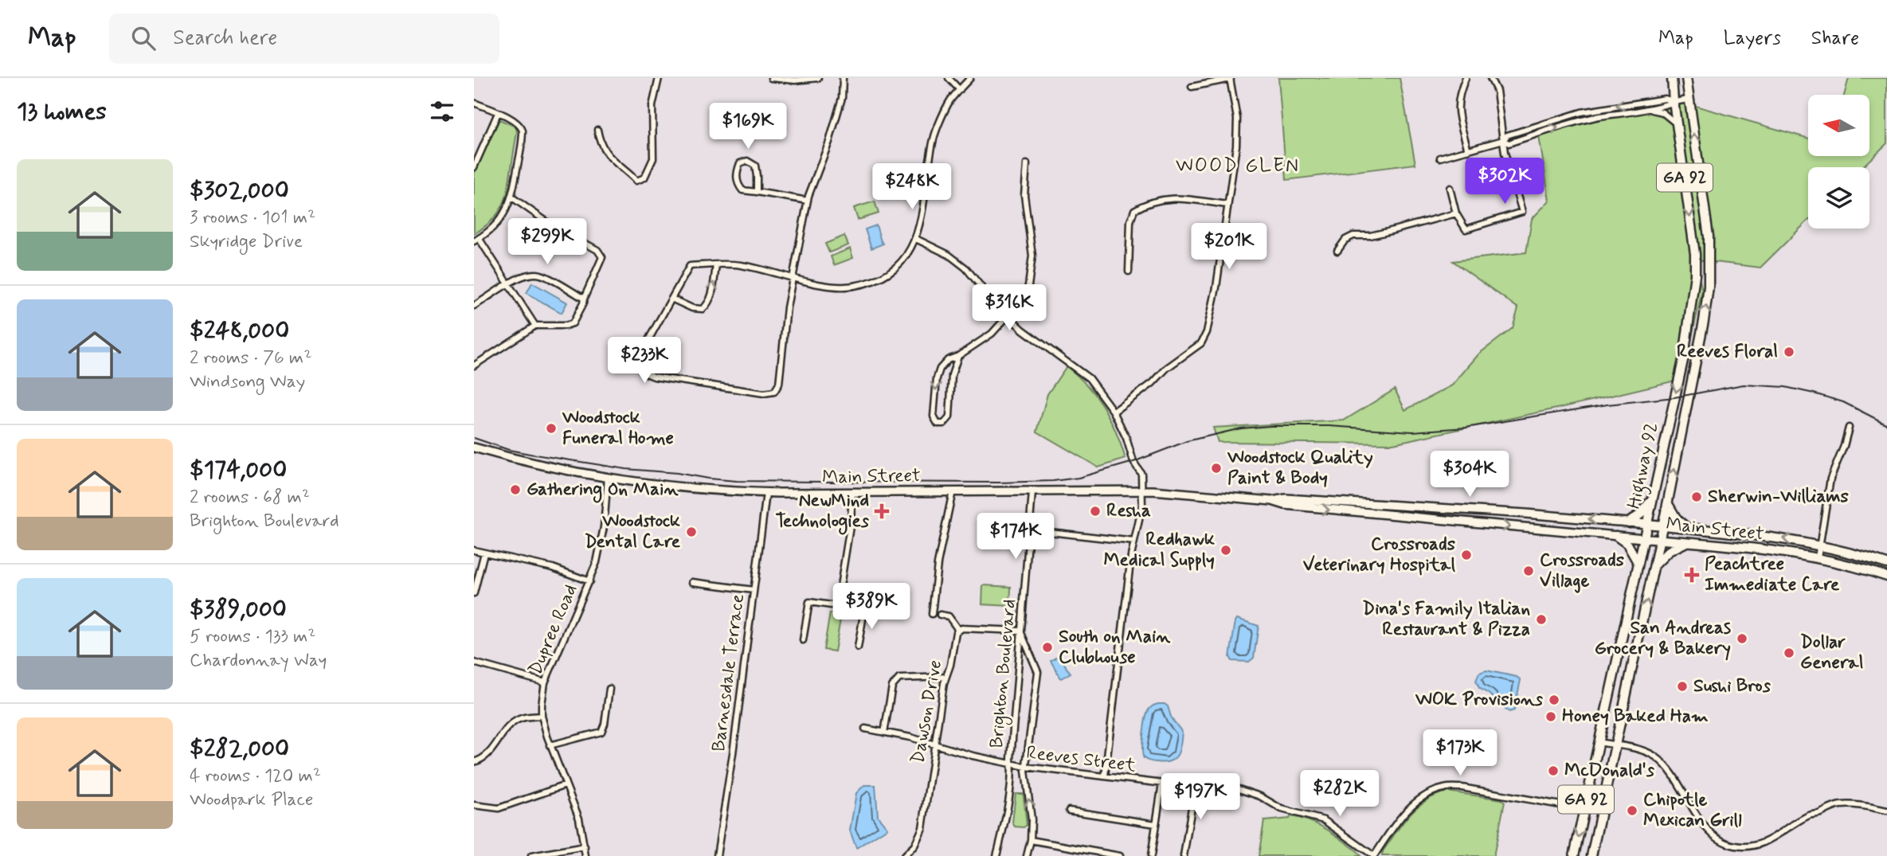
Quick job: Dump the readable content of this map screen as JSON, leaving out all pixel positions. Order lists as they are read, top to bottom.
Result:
{
  "streets": {
    "main road": ["GA 92", "Highway 92", "Main Street"],
    "street": [
      "Dupree Road",
      "Barnesdale Terrace",
      "Brighton Boulevard",
      "Dawson Drive",
      "Reeves Street"
    ]
  },
  "crossings": [
    ["Highway 92", "Main Street"],
    ["Main Street", "Dupree Road"],
    ["Main Street", "Barnesdale Terrace"],
    ["Main Street", "Brighton Boulevard"],
    ["Brighton Boulevard", "Reeves Street"],
    ["Dawson Drive", "Reeves Street"]
  ],
  "districts": ["WOOD GLEN"],
  "places": {
    "other": [
      "Reeves Floral",
      "Woodstock Funeral Home",
      "Woodstock Quality Paint & Body",
      "Gathering On Main",
      "Sherwin-Williams",
      "Resha",
      "Woodstock Dental Care",
      "Redhawk Medical Supply",
      "Crossroads Veterinary Hospital",
      "Crossroads Village",
      "Dina's Family Italian Restaurant & Pizza",
      "San Andreas Grocery & Bakery",
      "South on Main Clubhouse",
      "Dollar General",
      "Sushi Bros",
      "WOK Provisions",
      "Honey Baked Ham",
      "McDonald's",
      "Chipotle Mexican Grill"
    ],
    "health": ["NewMind Technologies", "Peachtree Immediate Care"]
  },
  "north": "left",
  "page": {
    "header": "Map",
    "search": "Search here",
    "nav": ["Map", "Layers", "Share"],
    "heading": "13 homes",
    "price": [
      "$169K",
      "$302K",
      "$248K",
      "$299K",
      "$201K",
      "$316K",
      "$233K",
      "$304K",
      "$174K",
      "$389K",
      "$173K",
      "$282K",
      "$197K"
    ],
    "list": [
      {
        "name": "$302,000",
        "note": "3 rooms · 101 m² · Skyridge Drive"
      },
      {
        "name": "$248,000",
        "note": "2 rooms · 76 m² · Windsong Way"
      },
      {
        "name": "$174,000",
        "note": "2 rooms · 68 m² · Brighton Boulevard"
      },
      {
        "name": "$389,000",
        "note": "5 rooms · 133 m² · Chardonnay Way"
      },
      {
        "name": "$282,000",
        "note": "4 rooms · 120 m² · Woodpark Place"
      }
    ]
  }
}
